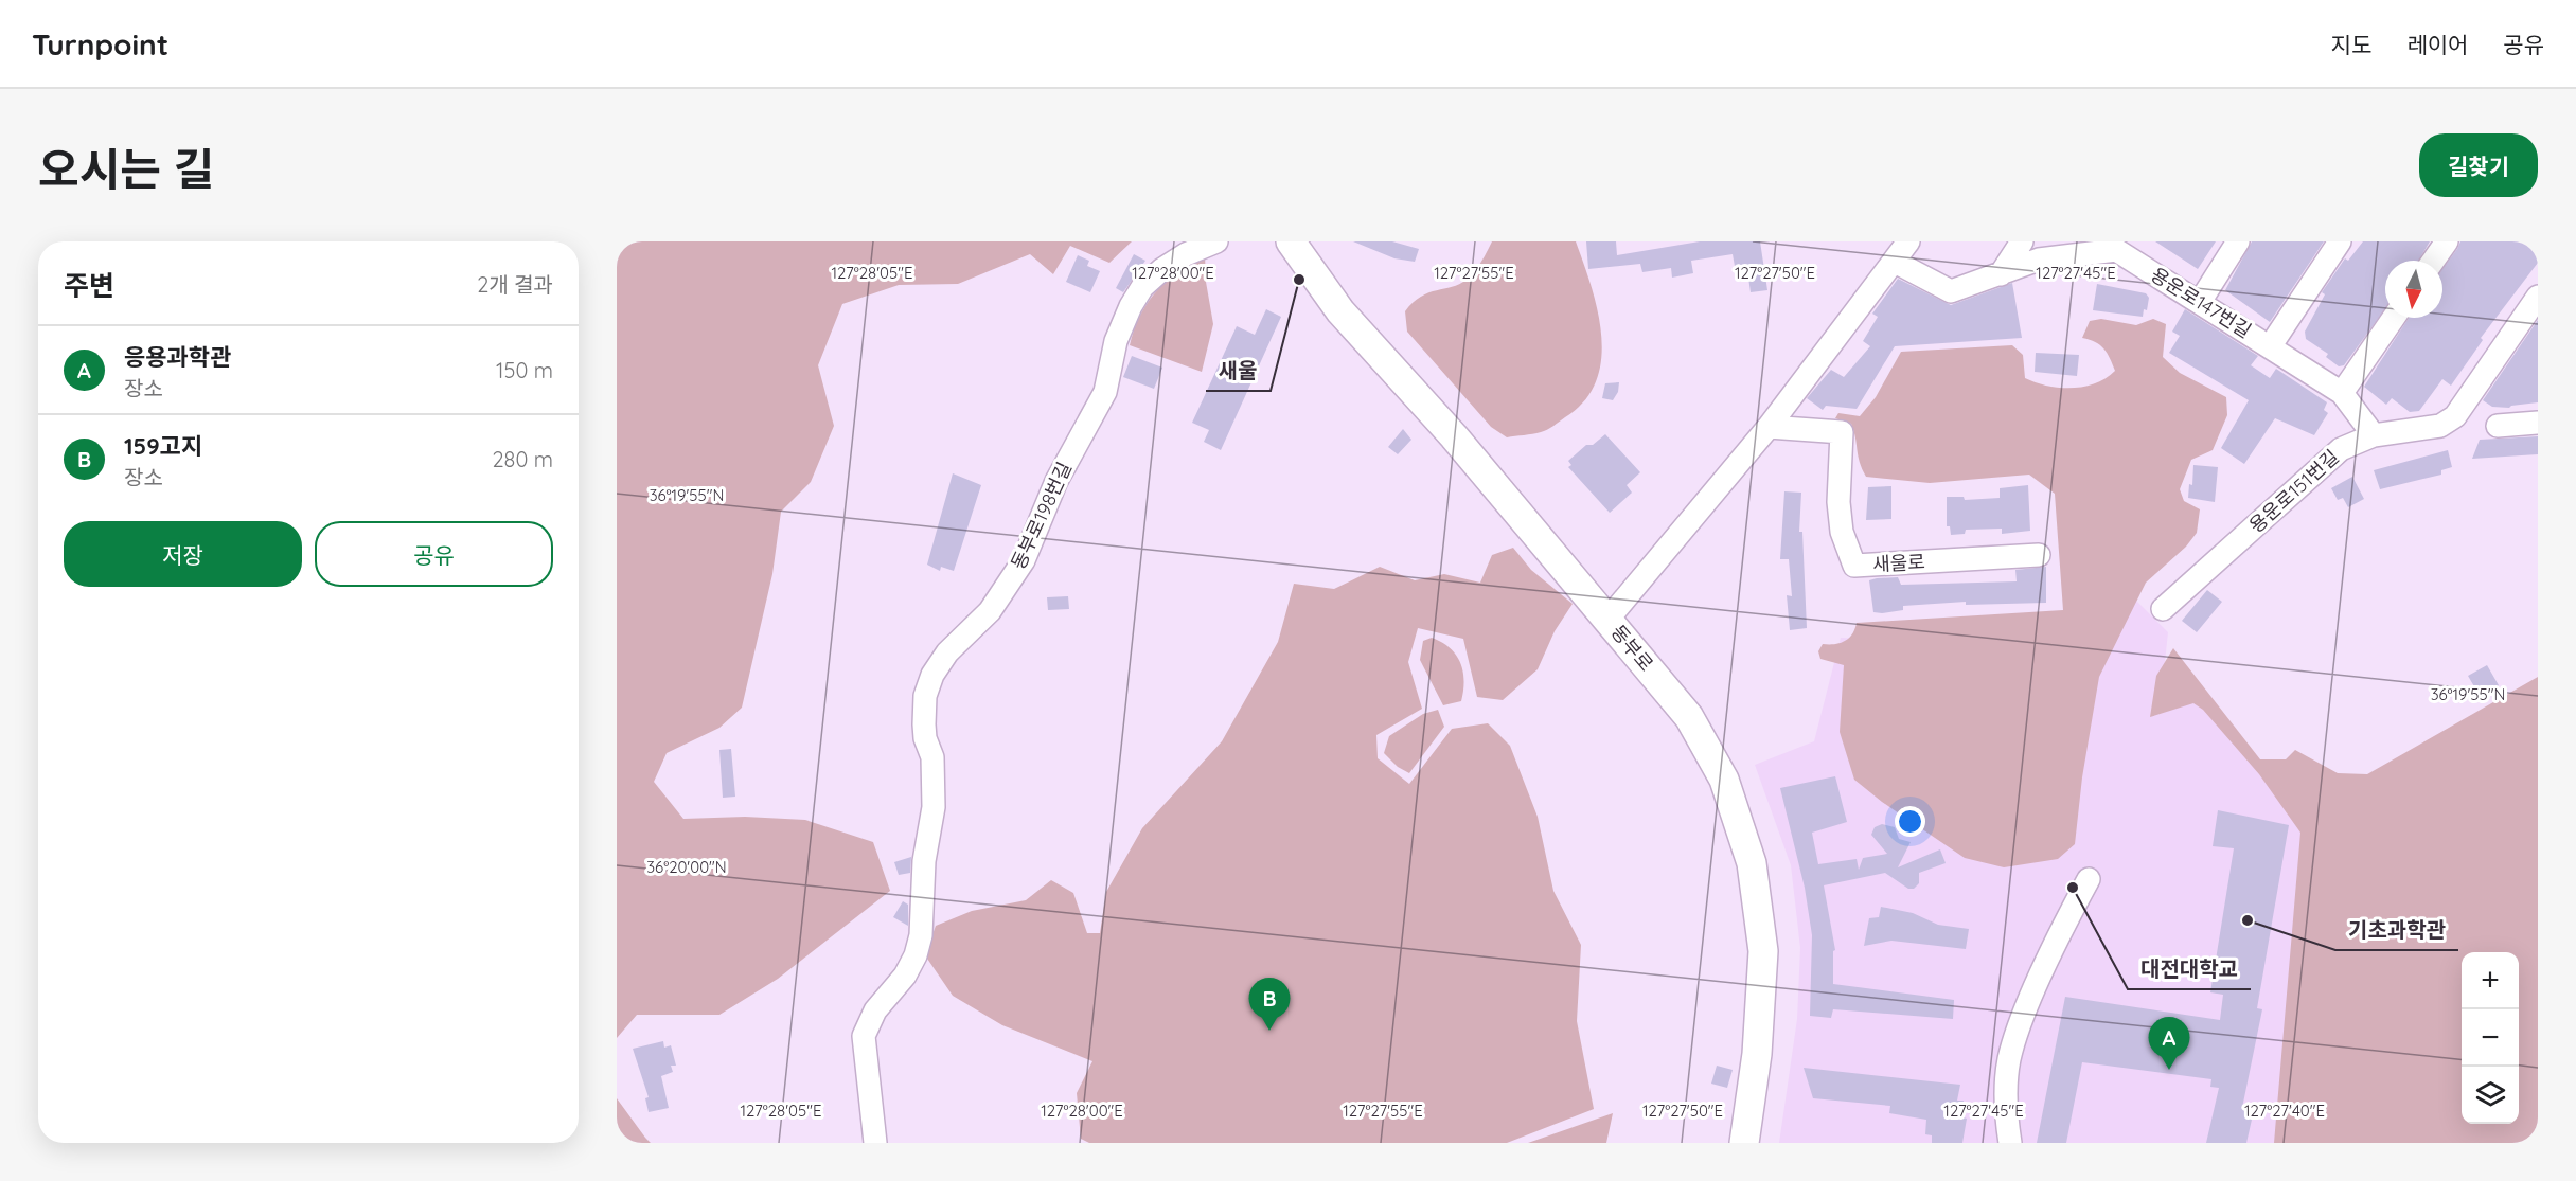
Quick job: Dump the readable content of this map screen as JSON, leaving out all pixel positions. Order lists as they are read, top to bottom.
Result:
{
  "streets": {
    "main road": ["동부로"],
    "street": [
      "용운로147번길",
      "용운로151번길",
      "동부로198번길",
      "새울로"
    ]
  },
  "crossings": [
    ["용운로147번길", "용운로151번길"]
  ],
  "places": ["새울", "대전대학교", "기초과학관"],
  "north": "bottom",
  "page": {
    "header": "Turnpoint",
    "nav": ["지도", "레이어", "공유"],
    "title": "오시는 길",
    "buttons": [
      "길찾기",
      ["저장", "공유"]
    ],
    "heading": ["주변", "2개 결과"],
    "list": [
      {
        "mark": "A",
        "name": "응용과학관",
        "note": "장소",
        "value": "150 m"
      },
      {
        "mark": "B",
        "name": "159고지",
        "note": "장소",
        "value": "280 m"
      }
    ],
    "map_buttons": ["+", "−"],
    "pins": ["B", "A"]
  },
  "coordinates": [
    "127°28'05\"E",
    "127°28'00\"E",
    "127°27'55\"E",
    "127°27'50\"E",
    "127°27'45\"E",
    "36°19'55\"N",
    "36°20'00\"N",
    "127°27'40\"E"
  ]
}
